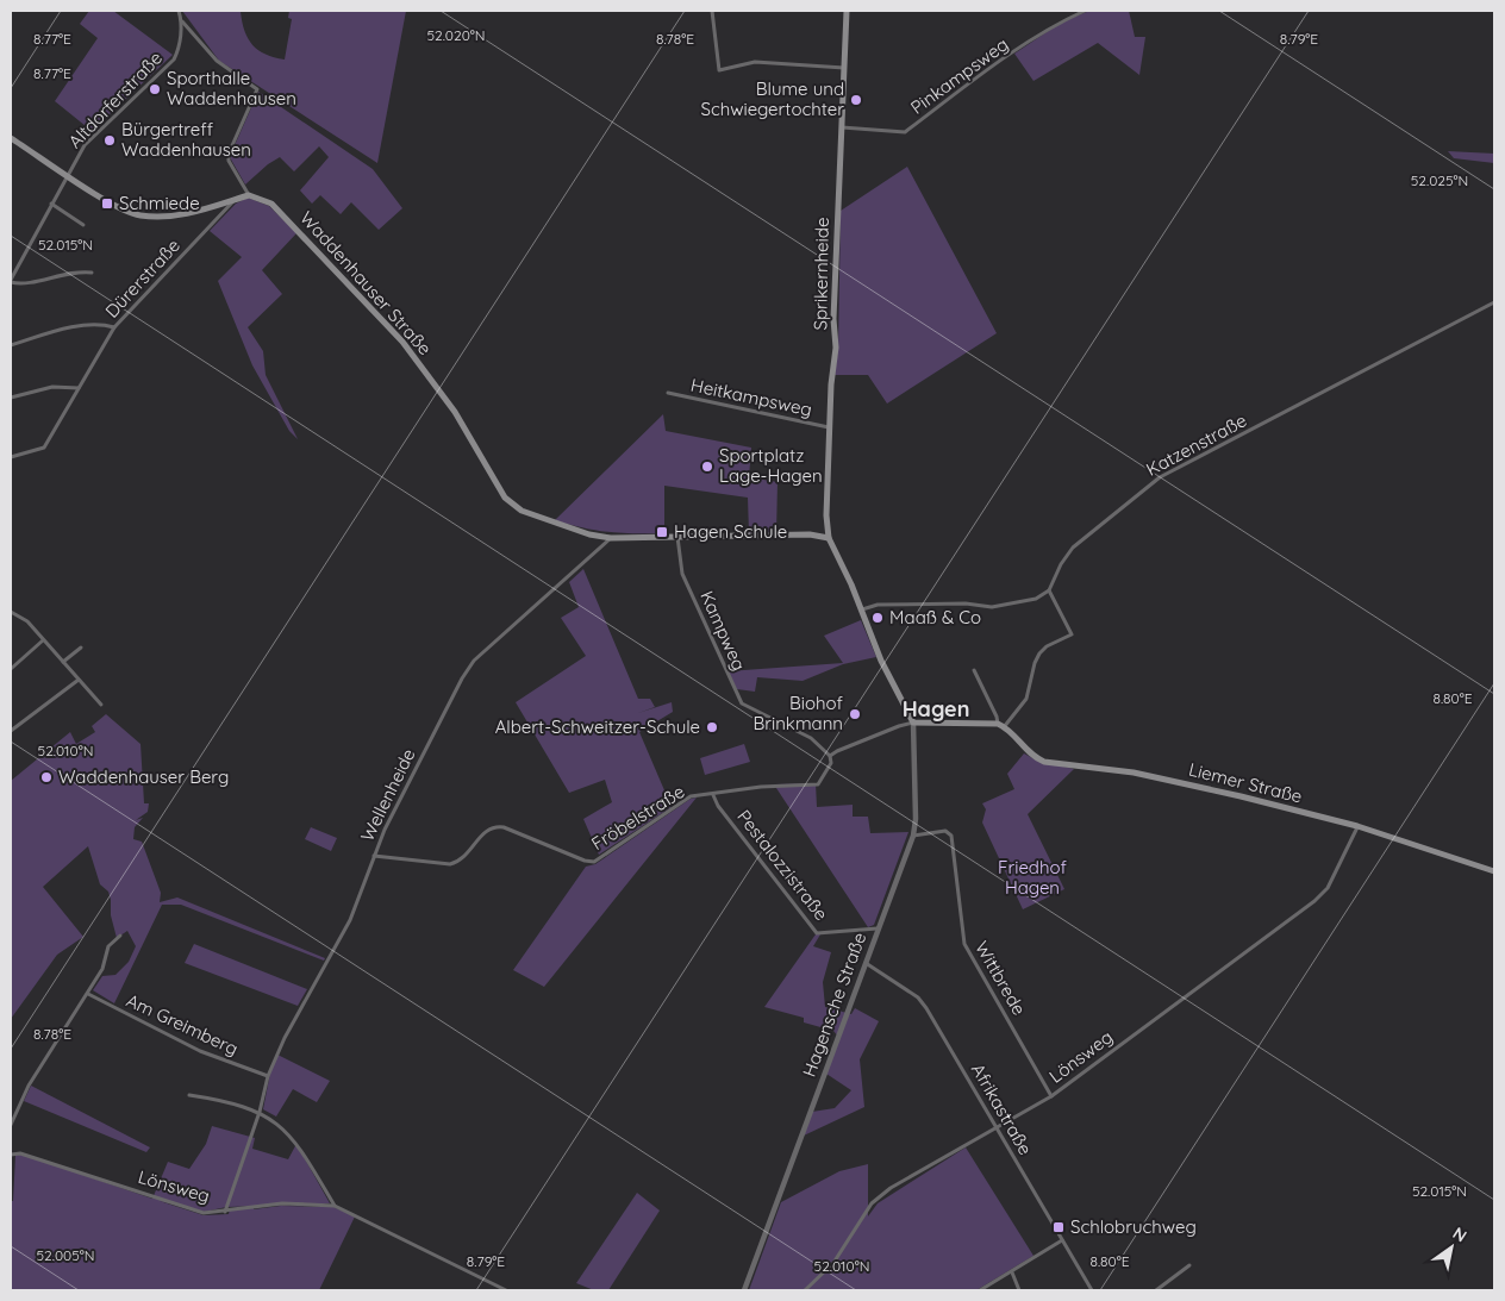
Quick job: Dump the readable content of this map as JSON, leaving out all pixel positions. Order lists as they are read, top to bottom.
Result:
{
  "streets": {
    "main road": ["Sprikernheide", "Waddenhauser Straße", "Liemer Straße"],
    "street": [
      "Pinkampsweg",
      "Altdorferstraße",
      "Dürerstraße",
      "Heitkampsweg",
      "Katzenstraße",
      "Kampweg",
      "Wellenheide",
      "Fröbelstraße",
      "Pestalozzistraße",
      "Wittbrede",
      "Hagensche Straße",
      "Am Greimberg",
      "Lönsweg",
      "Afrikastraße"
    ]
  },
  "crossings": [
    ["Pinkampsweg", "Sprikernheide"],
    ["Sprikernheide", "Waddenhauser Straße"],
    ["Sprikernheide", "Heitkampsweg"],
    ["Waddenhauser Straße", "Kampweg"],
    ["Waddenhauser Straße", "Wellenheide"],
    ["Kampweg", "Fröbelstraße"],
    ["Liemer Straße", "Lönsweg"],
    ["Wellenheide", "Fröbelstraße"],
    ["Wellenheide", "Am Greimberg"],
    ["Wellenheide", "Lönsweg"],
    ["Fröbelstraße", "Pestalozzistraße"],
    ["Pestalozzistraße", "Hagensche Straße"],
    ["Wittbrede", "Hagensche Straße"],
    ["Wittbrede", "Lönsweg"],
    ["Hagensche Straße", "Afrikastraße"],
    ["Lönsweg", "Afrikastraße"]
  ],
  "districts": ["Hagen"],
  "parks": ["Friedhof Hagen"],
  "places": {
    "other": [
      "Sporthalle Waddenhausen",
      "Blume und Schwiegertochter",
      "Bürgertreff Waddenhausen",
      "Sportplatz Lage-Hagen",
      "Maaß & Co",
      "Biohof Brinkmann",
      "Albert-Schweitzer-Schule",
      "Waddenhauser Berg"
    ],
    "transit": ["Schmiede", "Hagen Schule", "Schlobruchweg"]
  },
  "north": "top right",
  "coordinates": [
    "52.020°N",
    "8.77°E",
    "8.78°E",
    "8.79°E",
    "52.025°N",
    "52.015°N",
    "8.80°E",
    "52.010°N",
    "52.005°N"
  ]
}
